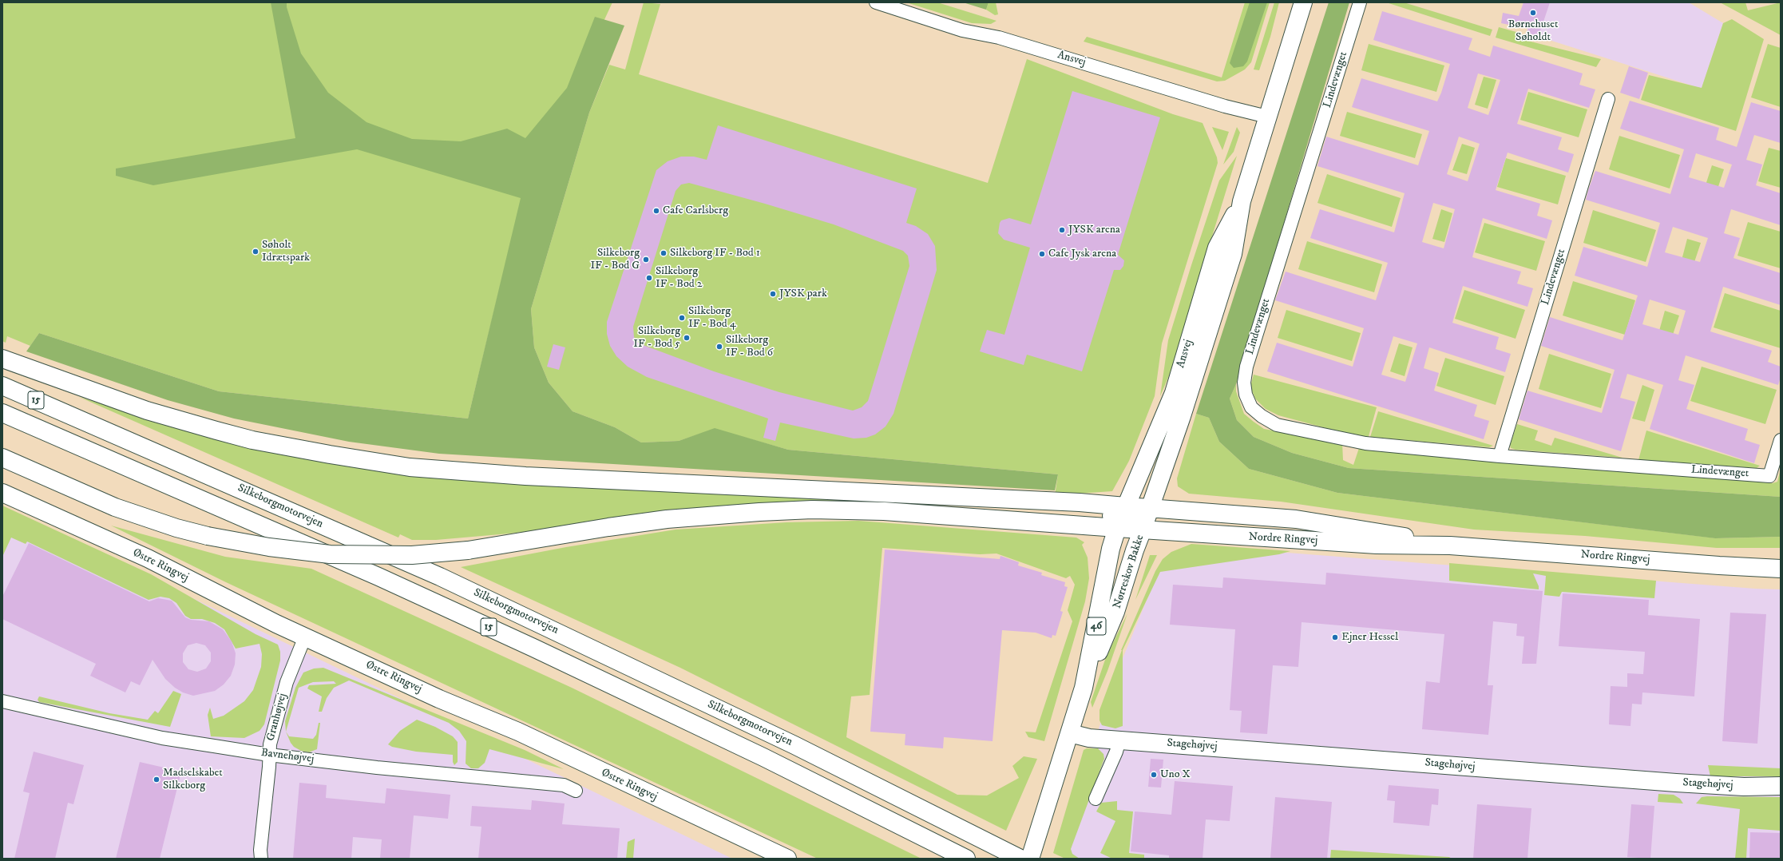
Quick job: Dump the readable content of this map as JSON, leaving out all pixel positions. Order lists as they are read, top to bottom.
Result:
{
  "streets": {
    "main road": [
      "Ansvej",
      "15",
      "Silkeborgmotorvejen",
      "Nordre Ringvej",
      "Østre Ringvej",
      "Nørreskov Bakke",
      "46",
      "Stagehøjvej"
    ],
    "street": ["Lindevænget", "Granhøjvej", "Bavnehøjvej"]
  },
  "crossings": [
    ["Ansvej", "Nordre Ringvej"],
    ["Ansvej", "Nørreskov Bakke"],
    ["Silkeborgmotorvejen", "Nørreskov Bakke"],
    ["Nordre Ringvej", "Nørreskov Bakke"],
    ["Østre Ringvej", "Granhøjvej"],
    ["Nørreskov Bakke", "Stagehøjvej"],
    ["Granhøjvej", "Bavnehøjvej"]
  ],
  "places": [
    "Børnehuset Søholdt",
    "Cafe Carlsberg",
    "JYSK arena",
    "Søholt Idrætspark",
    "Silkeborg IF - Bod 1",
    "Cafe Jysk arena",
    "Silkeborg IF - Bod G",
    "Silkeborg IF - Bod 2",
    "JYSK park",
    "Silkeborg IF - Bod 4",
    "Silkeborg IF - Bod 5",
    "Silkeborg IF - Bod 6",
    "Ejner Hessel",
    "Uno X",
    "Madselskabet Silkeborg"
  ]
}
